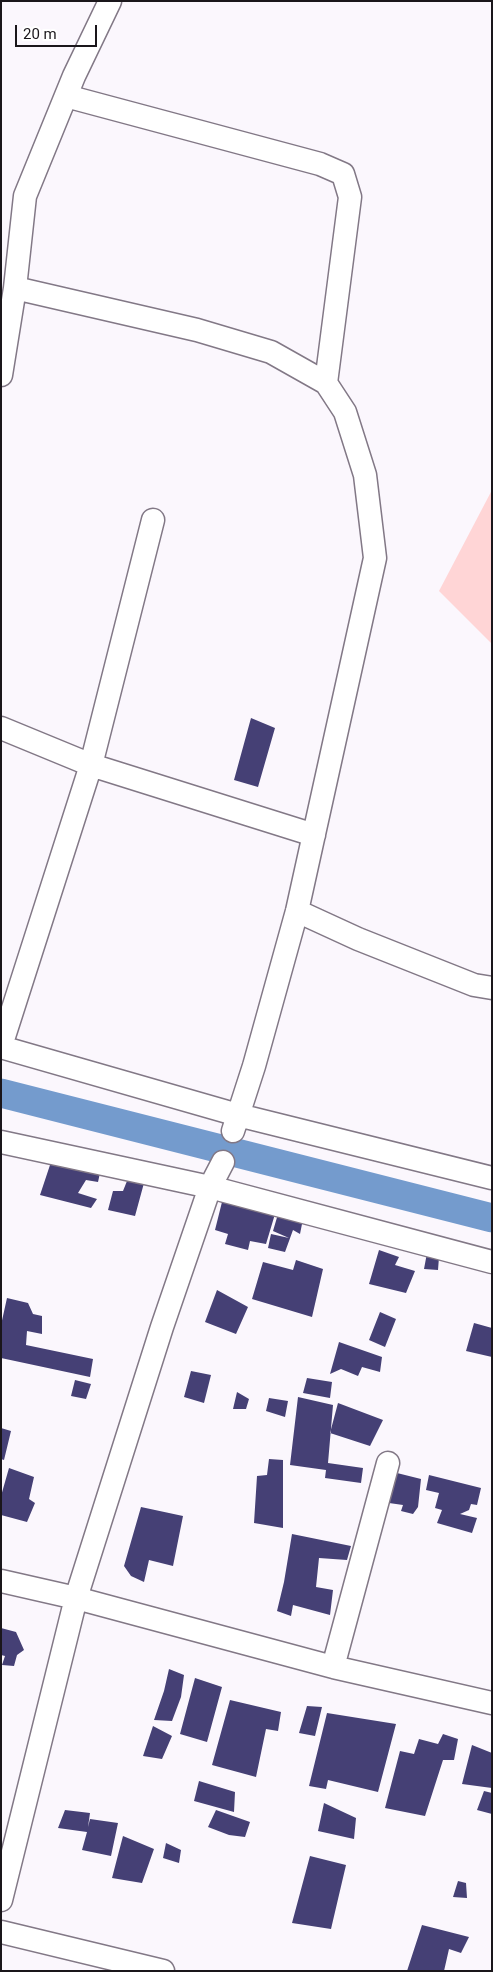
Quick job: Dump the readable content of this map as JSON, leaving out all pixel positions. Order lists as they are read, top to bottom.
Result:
{
  "scale_bar": "20 m"
}
